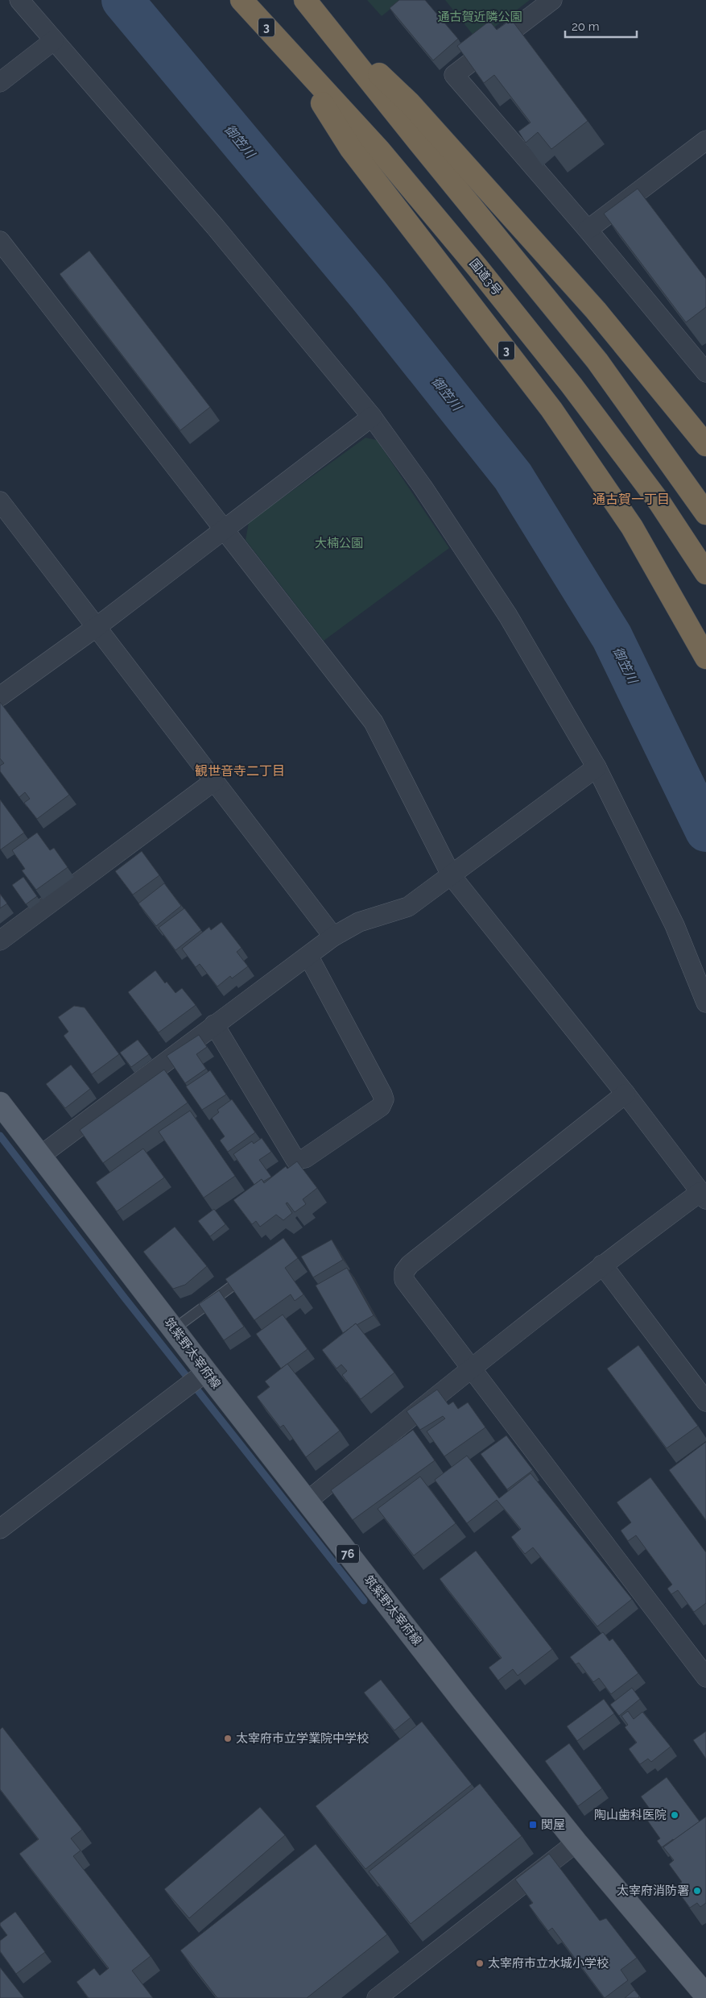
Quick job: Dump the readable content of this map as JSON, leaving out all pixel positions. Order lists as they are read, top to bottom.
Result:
{
  "streets": {
    "highway": ["3", "国道3号"],
    "main road": ["筑紫野太宰府線", "76"]
  },
  "crossings": [
    ["3", "国道3号"]
  ],
  "districts": ["通古賀一丁目", "観世音寺二丁目"],
  "water": ["御笠川"],
  "parks": ["通古賀近隣公園", "大楠公園"],
  "places": {
    "other": [
      "太宰府市立学業院中学校",
      "陶山歯科医院",
      "太宰府消防署",
      "太宰府市立水城小学校"
    ],
    "transit": ["関屋"]
  },
  "scale_bar": "20 m"
}
